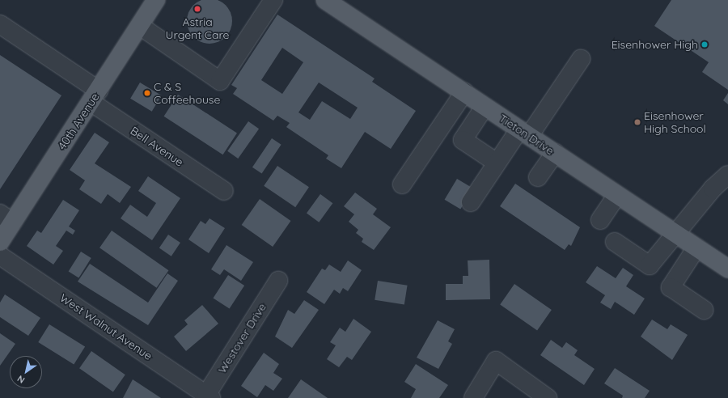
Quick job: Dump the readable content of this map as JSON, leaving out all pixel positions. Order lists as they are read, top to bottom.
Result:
{
  "streets": {
    "main road": ["40th Avenue", "Tieton Drive"],
    "street": ["Bell Avenue", "West Walnut Avenue", "Westover Drive"]
  },
  "crossings": [
    ["40th Avenue", "Bell Avenue"],
    ["West Walnut Avenue", "Westover Drive"]
  ],
  "places": [
    "Astria Urgent Care",
    "Eisenhower High",
    "C & S Coffeehouse",
    "Eisenhower High School"
  ],
  "north": "bottom left"
}
